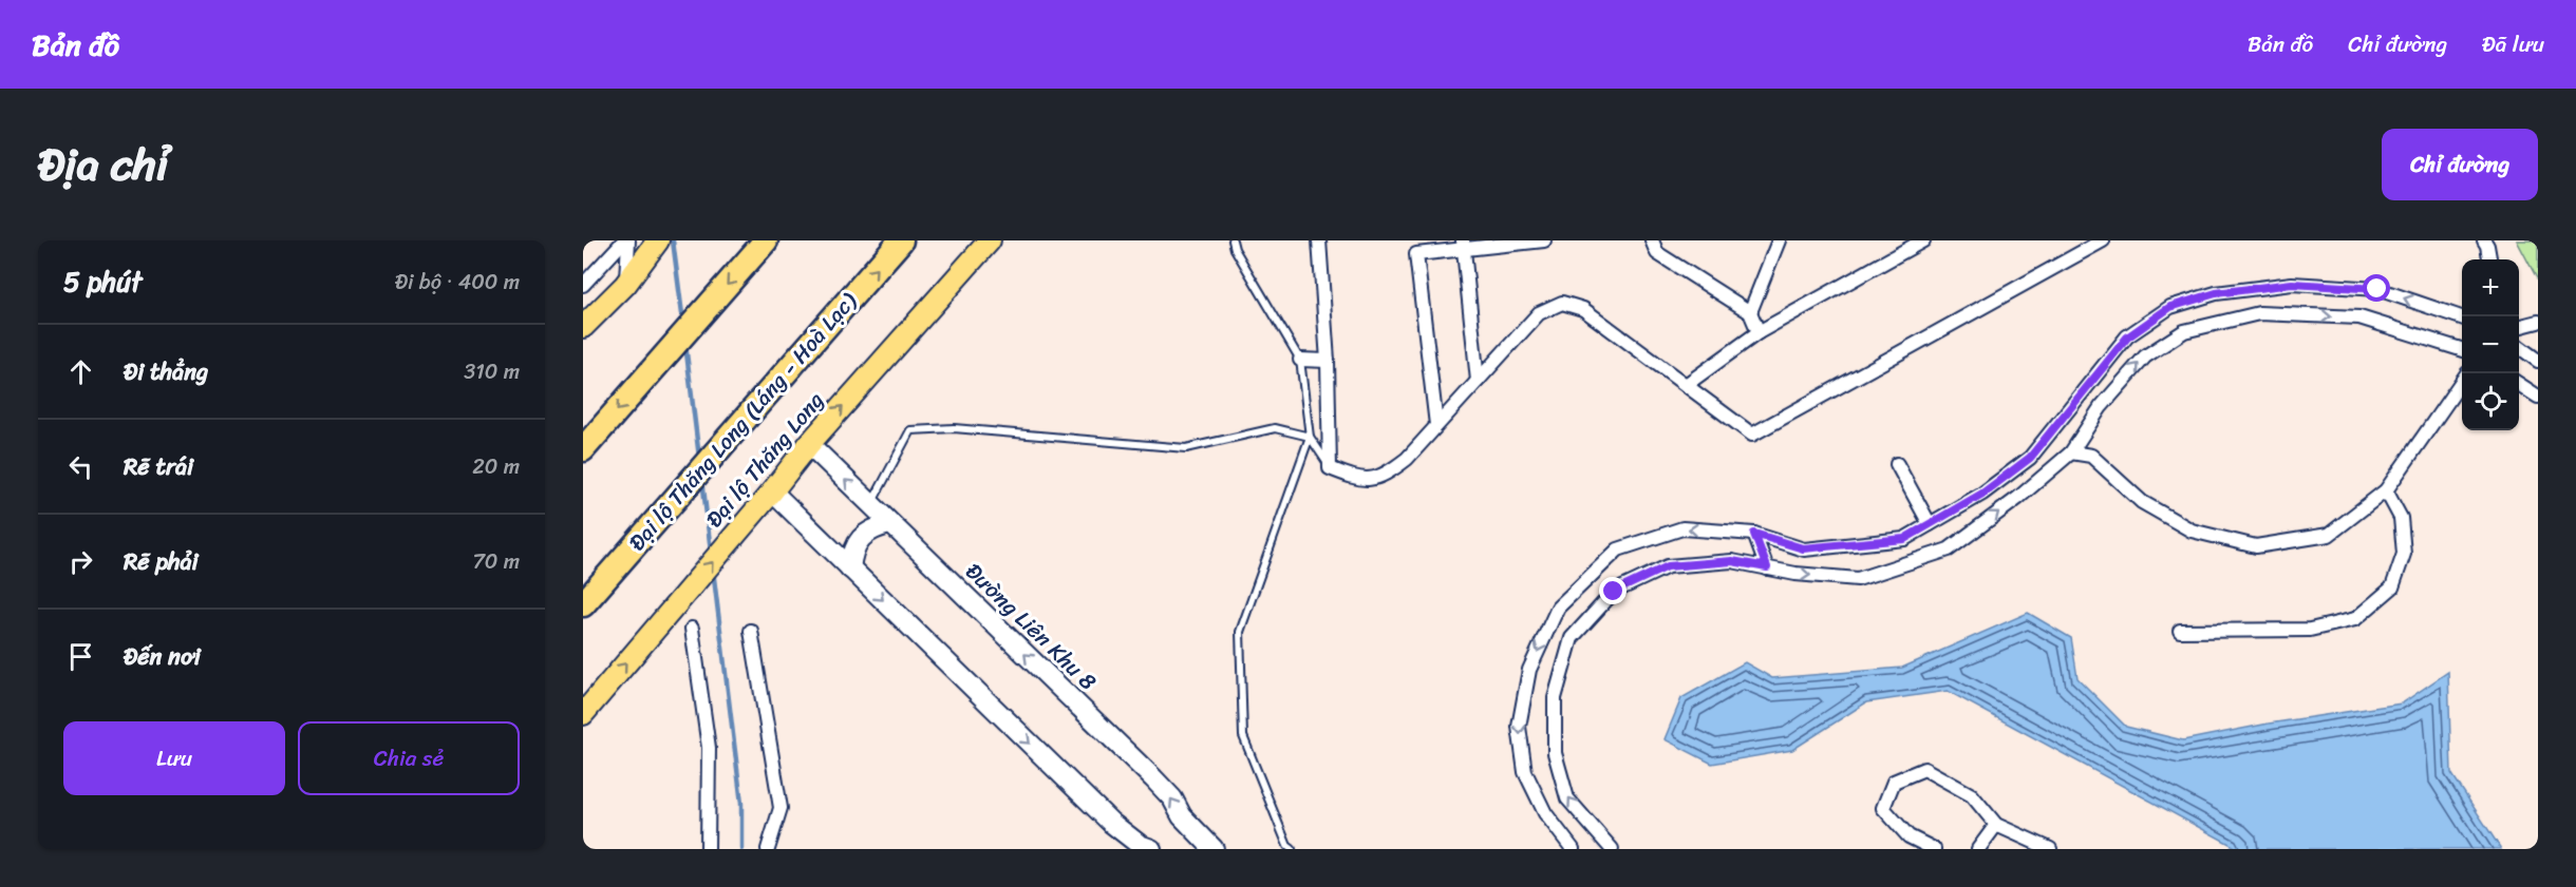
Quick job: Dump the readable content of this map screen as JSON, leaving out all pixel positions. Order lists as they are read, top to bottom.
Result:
{
  "streets": {
    "highway": ["Đại lộ Thăng Long (Láng - Hoà Lạc)"],
    "main road": ["Đại lộ Thăng Long"],
    "street": ["Đường Liên Khu 8"]
  },
  "crossings": [
    ["Đại lộ Thăng Long", "Đường Liên Khu 8"]
  ],
  "one_way": ["Đại lộ Thăng Long"],
  "page": {
    "header": "Bản đồ",
    "nav": ["Bản đồ", "Chỉ đường", "Đã lưu"],
    "title": "Địa chỉ",
    "buttons": [
      "Chỉ đường",
      ["Lưu", "Chia sẻ"]
    ],
    "heading": ["5 phút", "Đi bộ · 400 m"],
    "map_buttons": ["+", "−"],
    "list": [
      ["Đi thẳng", "310 m"],
      ["Rẽ trái", "20 m"],
      ["Rẽ phải", "70 m"],
      "Đến nơi"
    ]
  }
}
